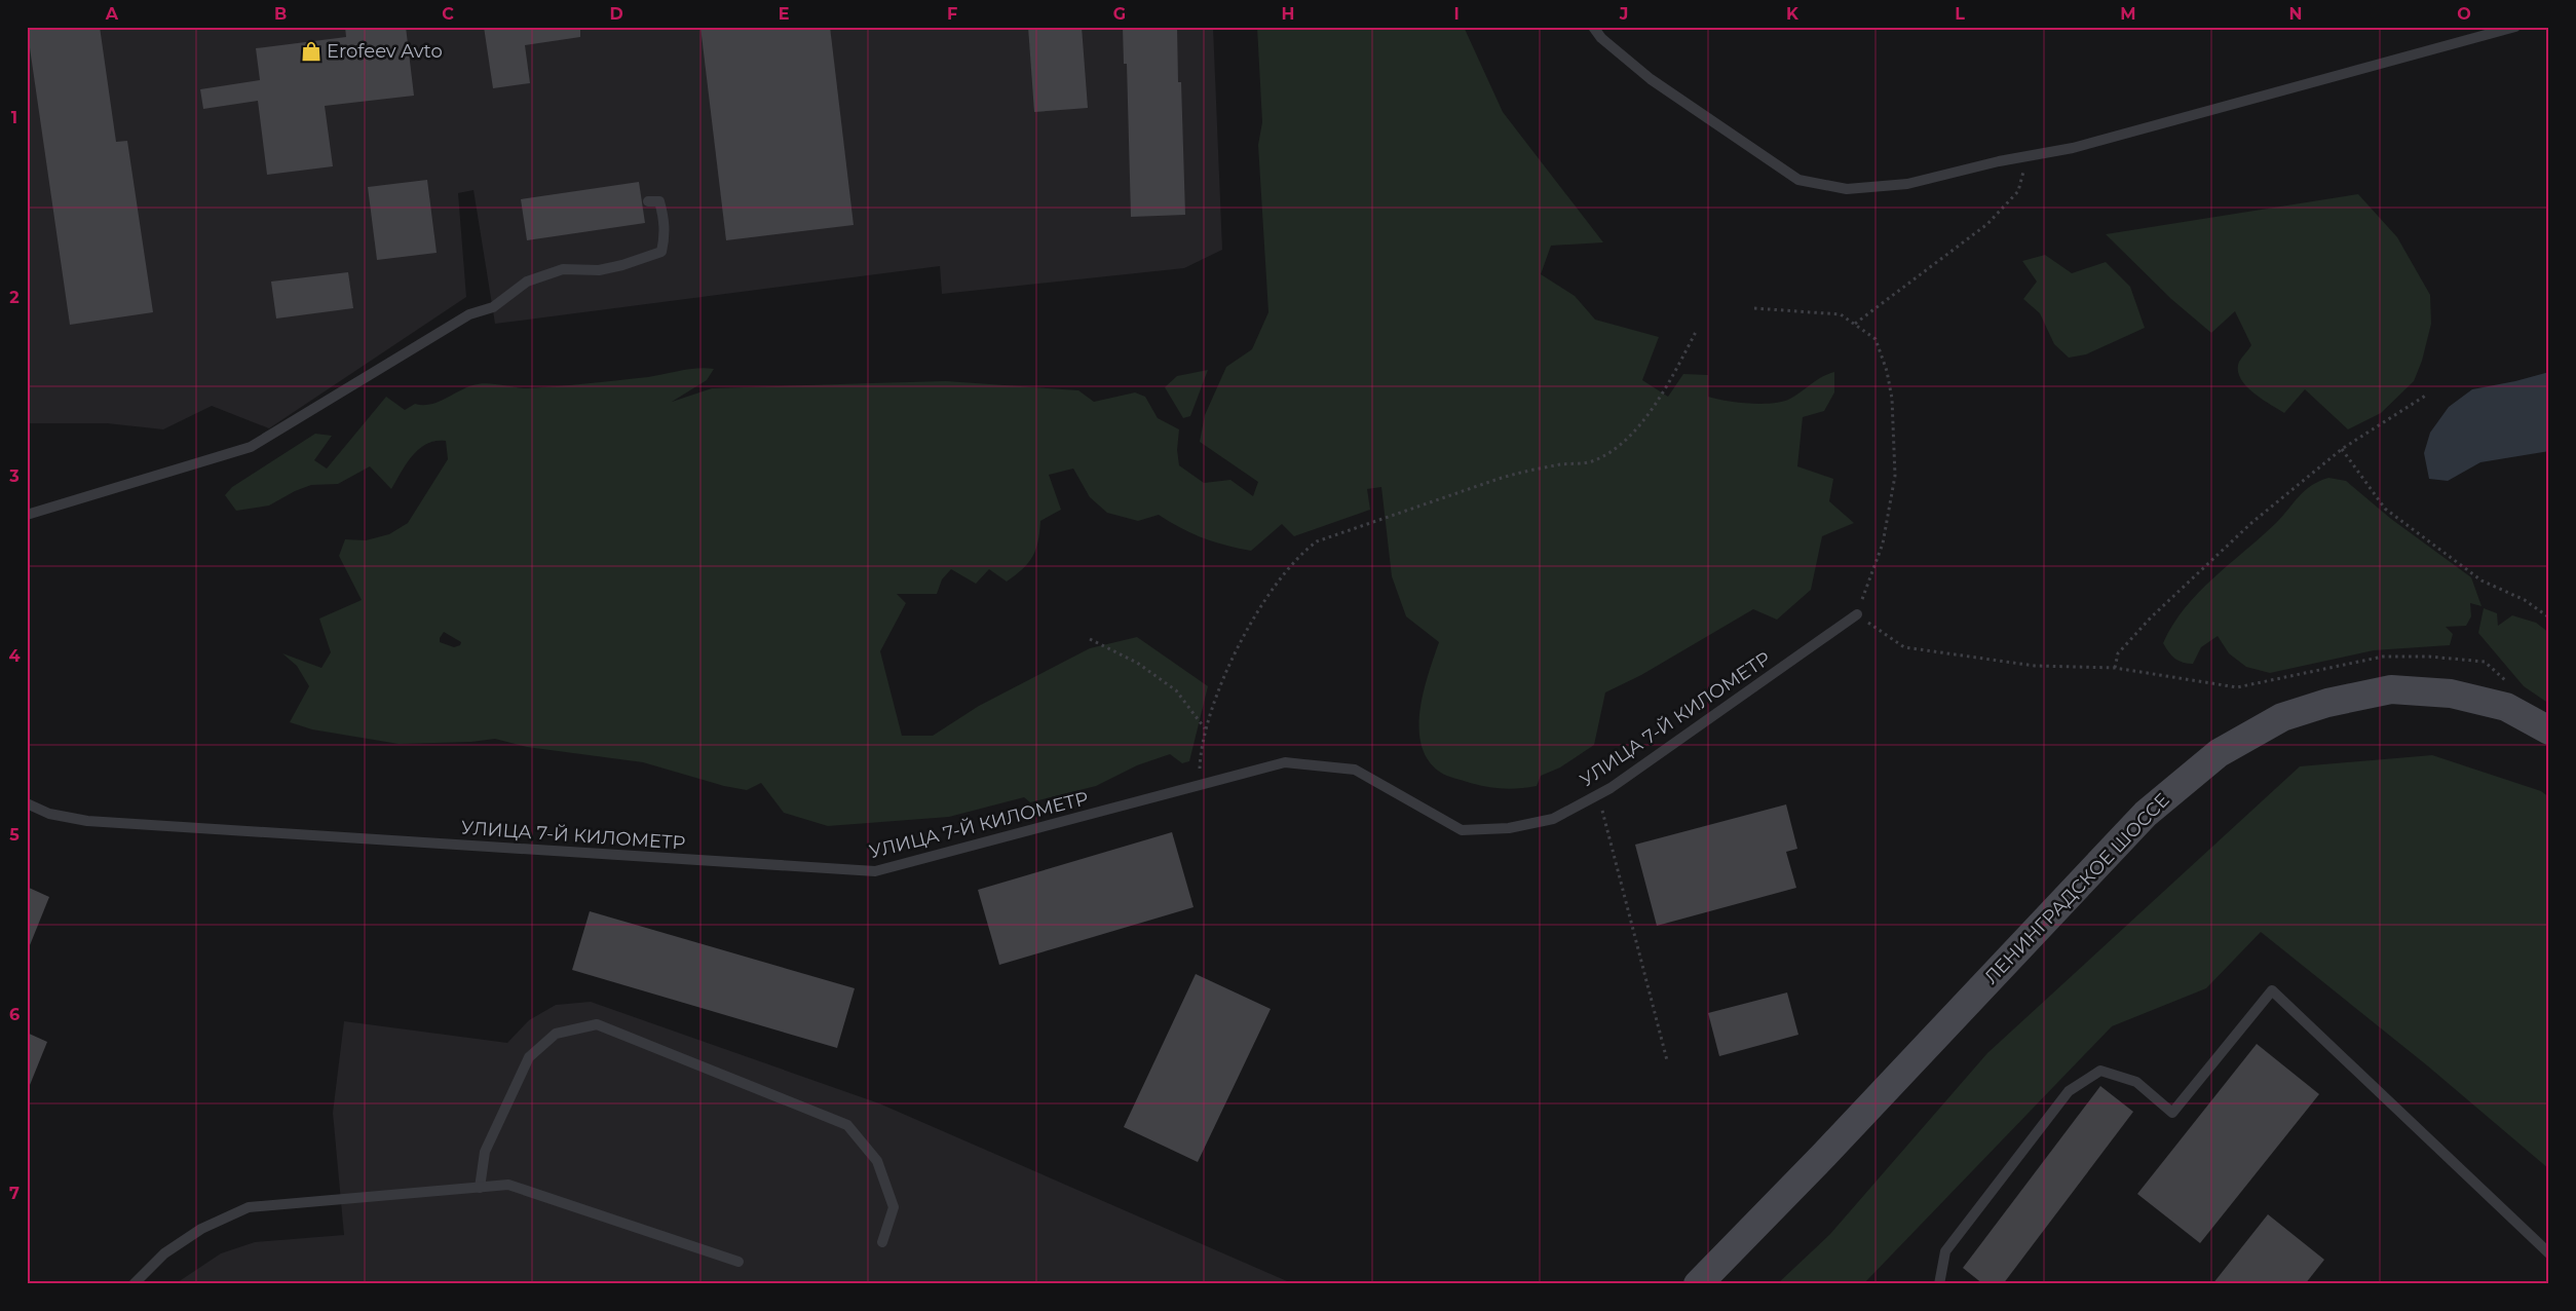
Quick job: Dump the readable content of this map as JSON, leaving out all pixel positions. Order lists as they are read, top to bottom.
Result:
{
  "streets": {
    "main road": ["ЛЕНИНГРАДСКОЕ ШОССЕ"],
    "lane": ["УЛИЦА 7-Й КИЛОМЕТР"]
  },
  "places": {
    "shop": ["Erofeev Avto"]
  },
  "grid": {
    "columns": [
      "A",
      "B",
      "C",
      "D",
      "E",
      "F",
      "G",
      "H",
      "I",
      "J",
      "K",
      "L",
      "M",
      "N",
      "O"
    ],
    "rows": [
      "1",
      "2",
      "3",
      "4",
      "5",
      "6",
      "7"
    ]
  }
}
